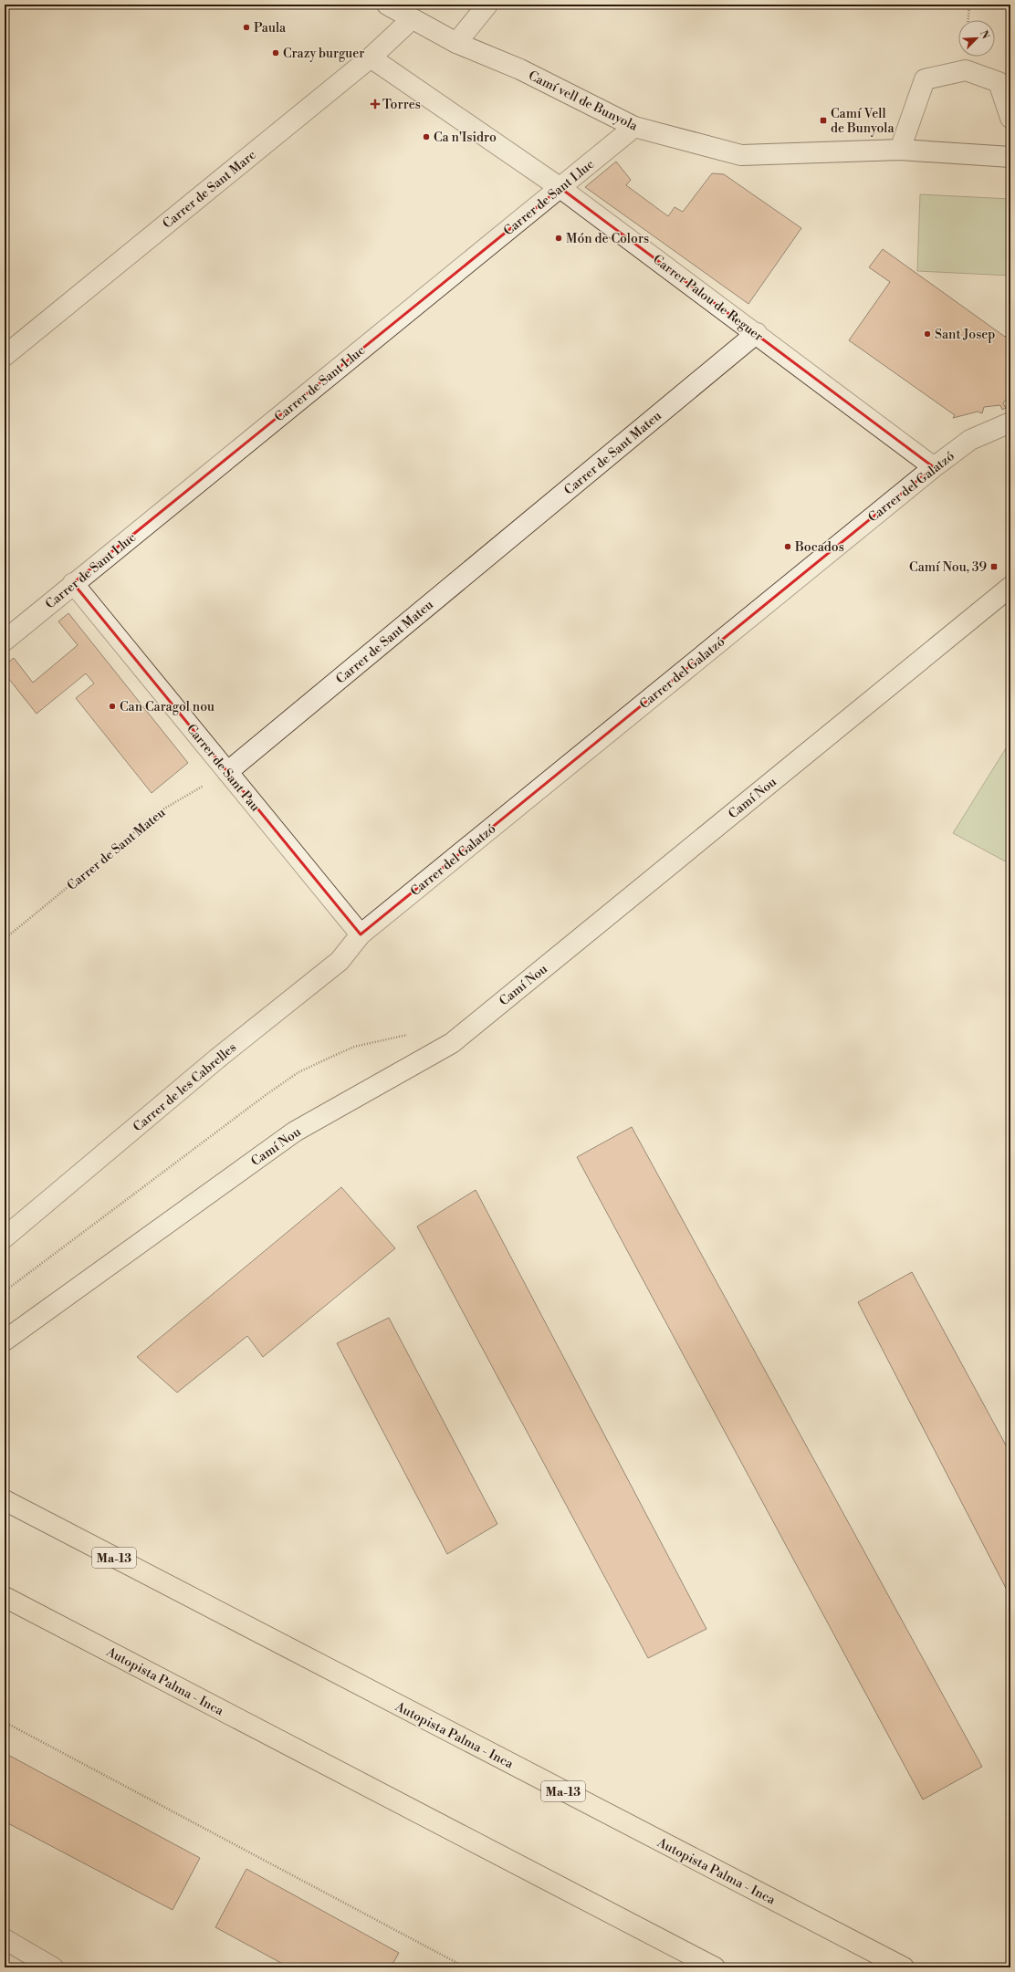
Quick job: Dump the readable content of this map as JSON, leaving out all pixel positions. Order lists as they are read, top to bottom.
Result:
{
  "streets": {
    "highway": ["Ma-13", "Autopista Palma - Inca"],
    "street": [
      "Camí vell de Bunyola",
      "Carrer de Sant Marc",
      "Carrer de Sant Lluc",
      "Carrer Palou de Reguer",
      "Carrer de Sant Mateu",
      "Carrer del Galatzó",
      "Carrer de Sant Pau",
      "Camí Nou",
      "Carrer de les Cabrelles"
    ]
  },
  "crossings": [
    ["Camí vell de Bunyola", "Carrer de Sant Marc"],
    ["Camí vell de Bunyola", "Carrer de Sant Lluc"],
    ["Carrer de Sant Marc", "Carrer Palou de Reguer"],
    ["Carrer de Sant Lluc", "Carrer Palou de Reguer"],
    ["Carrer de Sant Lluc", "Carrer de Sant Pau"],
    ["Carrer Palou de Reguer", "Carrer de Sant Mateu"],
    ["Carrer Palou de Reguer", "Carrer del Galatzó"],
    ["Carrer de Sant Mateu", "Carrer de Sant Pau"],
    ["Carrer del Galatzó", "Carrer de Sant Pau"],
    ["Carrer del Galatzó", "Carrer de les Cabrelles"],
    ["Carrer de Sant Pau", "Carrer de les Cabrelles"]
  ],
  "places": {
    "other": [
      "Paula",
      "Crazy burguer",
      "Ca n'Isidro",
      "Món de Colors",
      "Sant Josep",
      "Bocados",
      "Can Caragol nou"
    ],
    "health": ["Torres"],
    "transit": ["Camí Vell de Bunyola", "Camí Nou, 39"]
  },
  "north": "top right"
}
